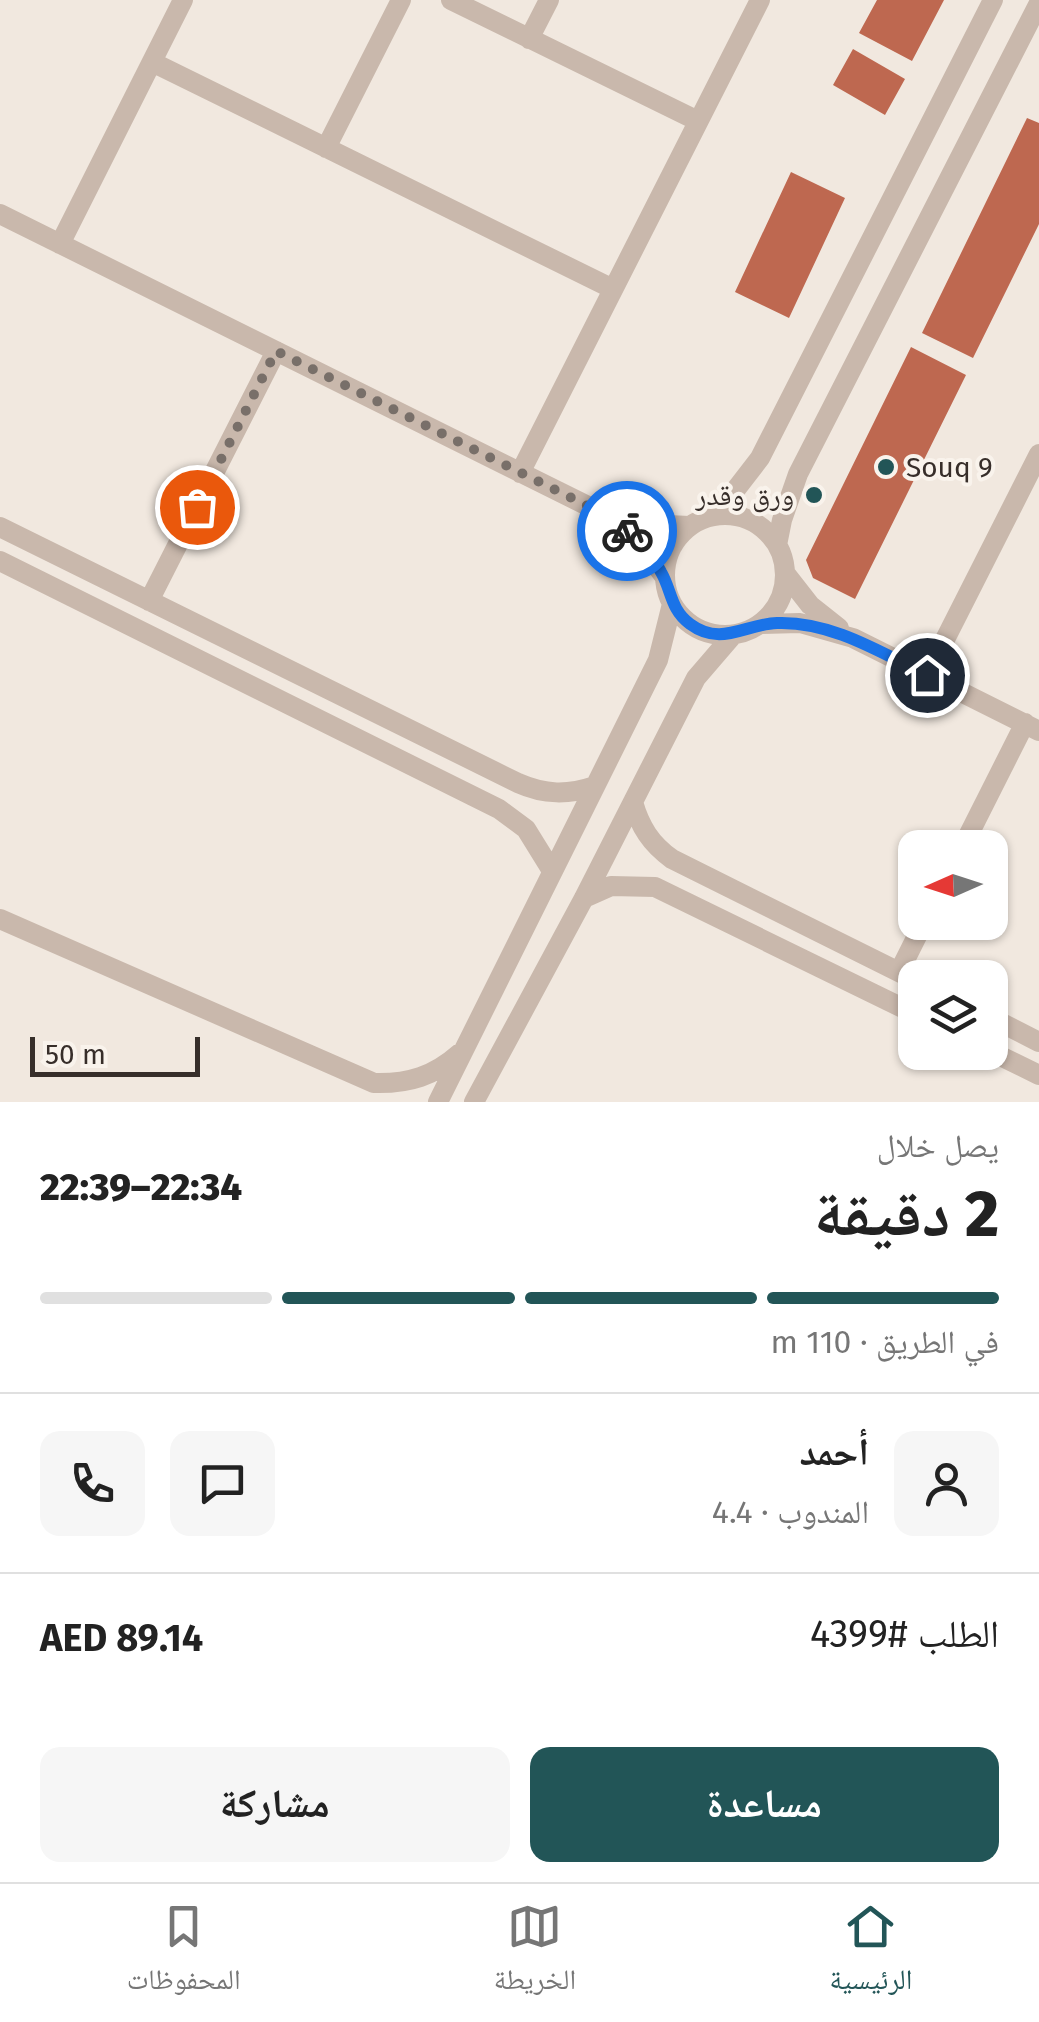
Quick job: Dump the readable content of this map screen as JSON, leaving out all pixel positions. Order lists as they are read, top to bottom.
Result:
{
  "places": ["Souq 9", "ورق وقدر"],
  "scale_bar": "50 m",
  "north": "left",
  "page": {
    "scale": "50 m",
    "heading": ["2 دقيقة", "يصل خلال", "22:34–22:39"],
    "panel": [
      "أحمد",
      "المندوب · 4.4",
      "الطلب #4399",
      "AED 89.14"
    ],
    "bar": "في الطريق · 110 m",
    "buttons": ["مساعدة", "مشاركة"],
    "tabs": ["الرئيسية", "الخريطة", "المحفوظات"]
  }
}
